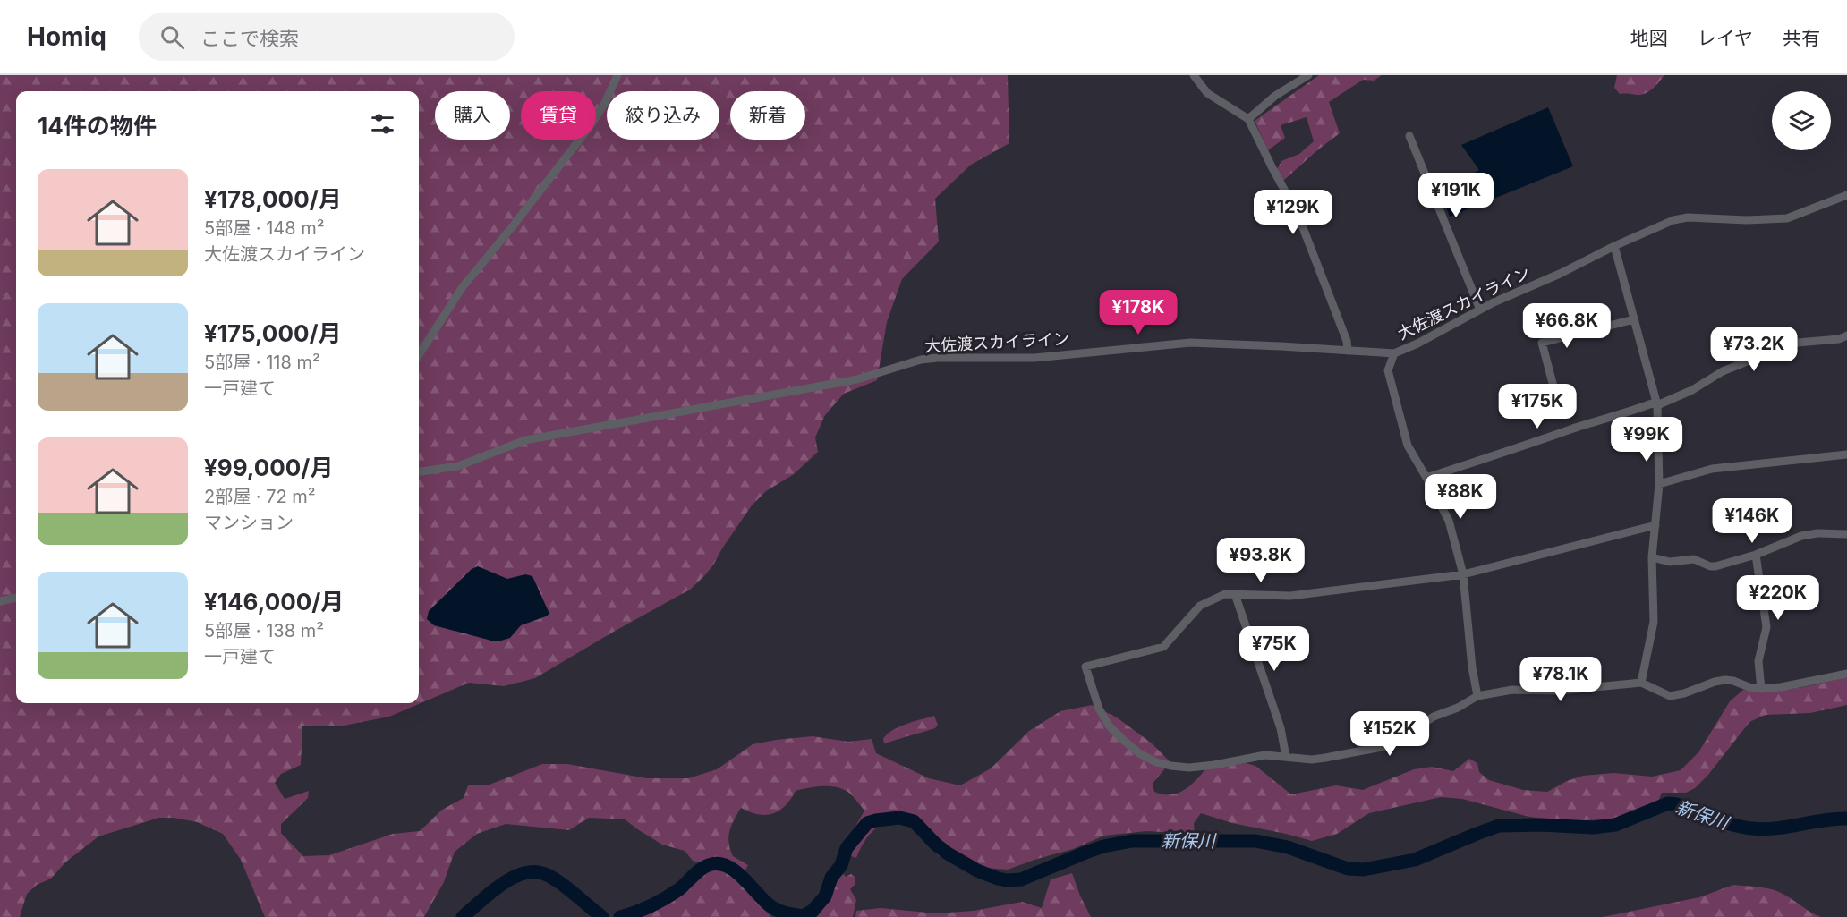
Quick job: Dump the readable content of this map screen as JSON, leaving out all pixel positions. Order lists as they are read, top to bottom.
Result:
{
  "streets": {
    "street": ["大佐渡スカイライン"]
  },
  "water": ["新保川"],
  "page": {
    "header": "Homiq",
    "search": "ここで検索",
    "nav": ["地図", "レイヤ", "共有"],
    "chip": [
      "購入",
      "賃貸",
      "絞り込み",
      "新着"
    ],
    "heading": "14件の物件",
    "list": [
      {
        "name": "¥178,000/月",
        "note": "5部屋 · 148 m² · 大佐渡スカイライン"
      },
      {
        "name": "¥175,000/月",
        "note": "5部屋 · 118 m² · 一戸建て"
      },
      {
        "name": "¥99,000/月",
        "note": "2部屋 · 72 m² · マンション"
      },
      {
        "name": "¥146,000/月",
        "note": "5部屋 · 138 m² · 一戸建て"
      }
    ],
    "price": [
      "¥191K",
      "¥129K",
      "¥178K",
      "¥66.8K",
      "¥73.2K",
      "¥175K",
      "¥99K",
      "¥88K",
      "¥146K",
      "¥93.8K",
      "¥220K",
      "¥75K",
      "¥78.1K",
      "¥152K"
    ]
  }
}
